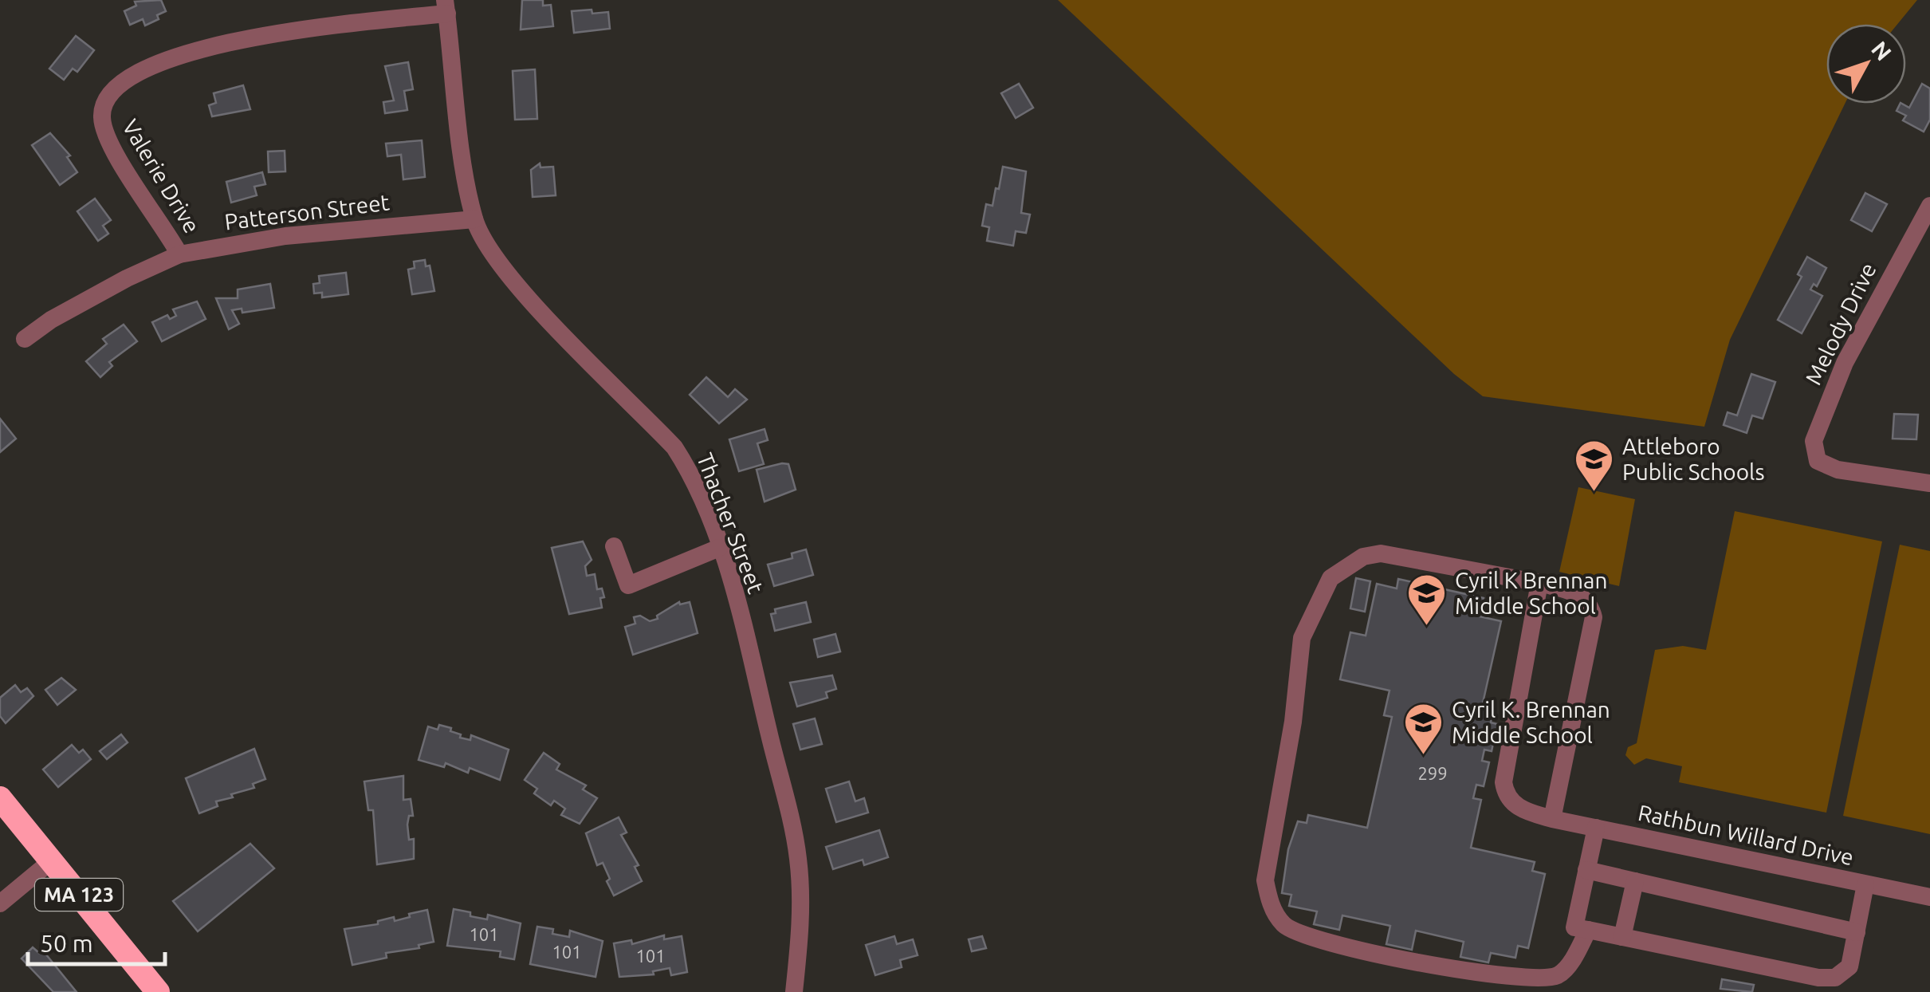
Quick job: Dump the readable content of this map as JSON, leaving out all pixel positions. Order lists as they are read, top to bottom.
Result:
{
  "streets": {
    "highway": ["MA 123"],
    "street": [
      "Valerie Drive",
      "Patterson Street",
      "Melody Drive",
      "Thacher Street",
      "Rathbun Willard Drive"
    ]
  },
  "crossings": [
    ["Valerie Drive", "Patterson Street"],
    ["Valerie Drive", "Thacher Street"],
    ["Patterson Street", "Thacher Street"]
  ],
  "places": {
    "school or university": ["Attleboro Public Schools", "Cyril K Brennan Middle School", "Cyril K. Brennan Middle School"]
  },
  "house_numbers": [
    "299",
    "101",
    "101",
    "101"
  ],
  "scale_bar": "50 m",
  "north": "top right"
}
